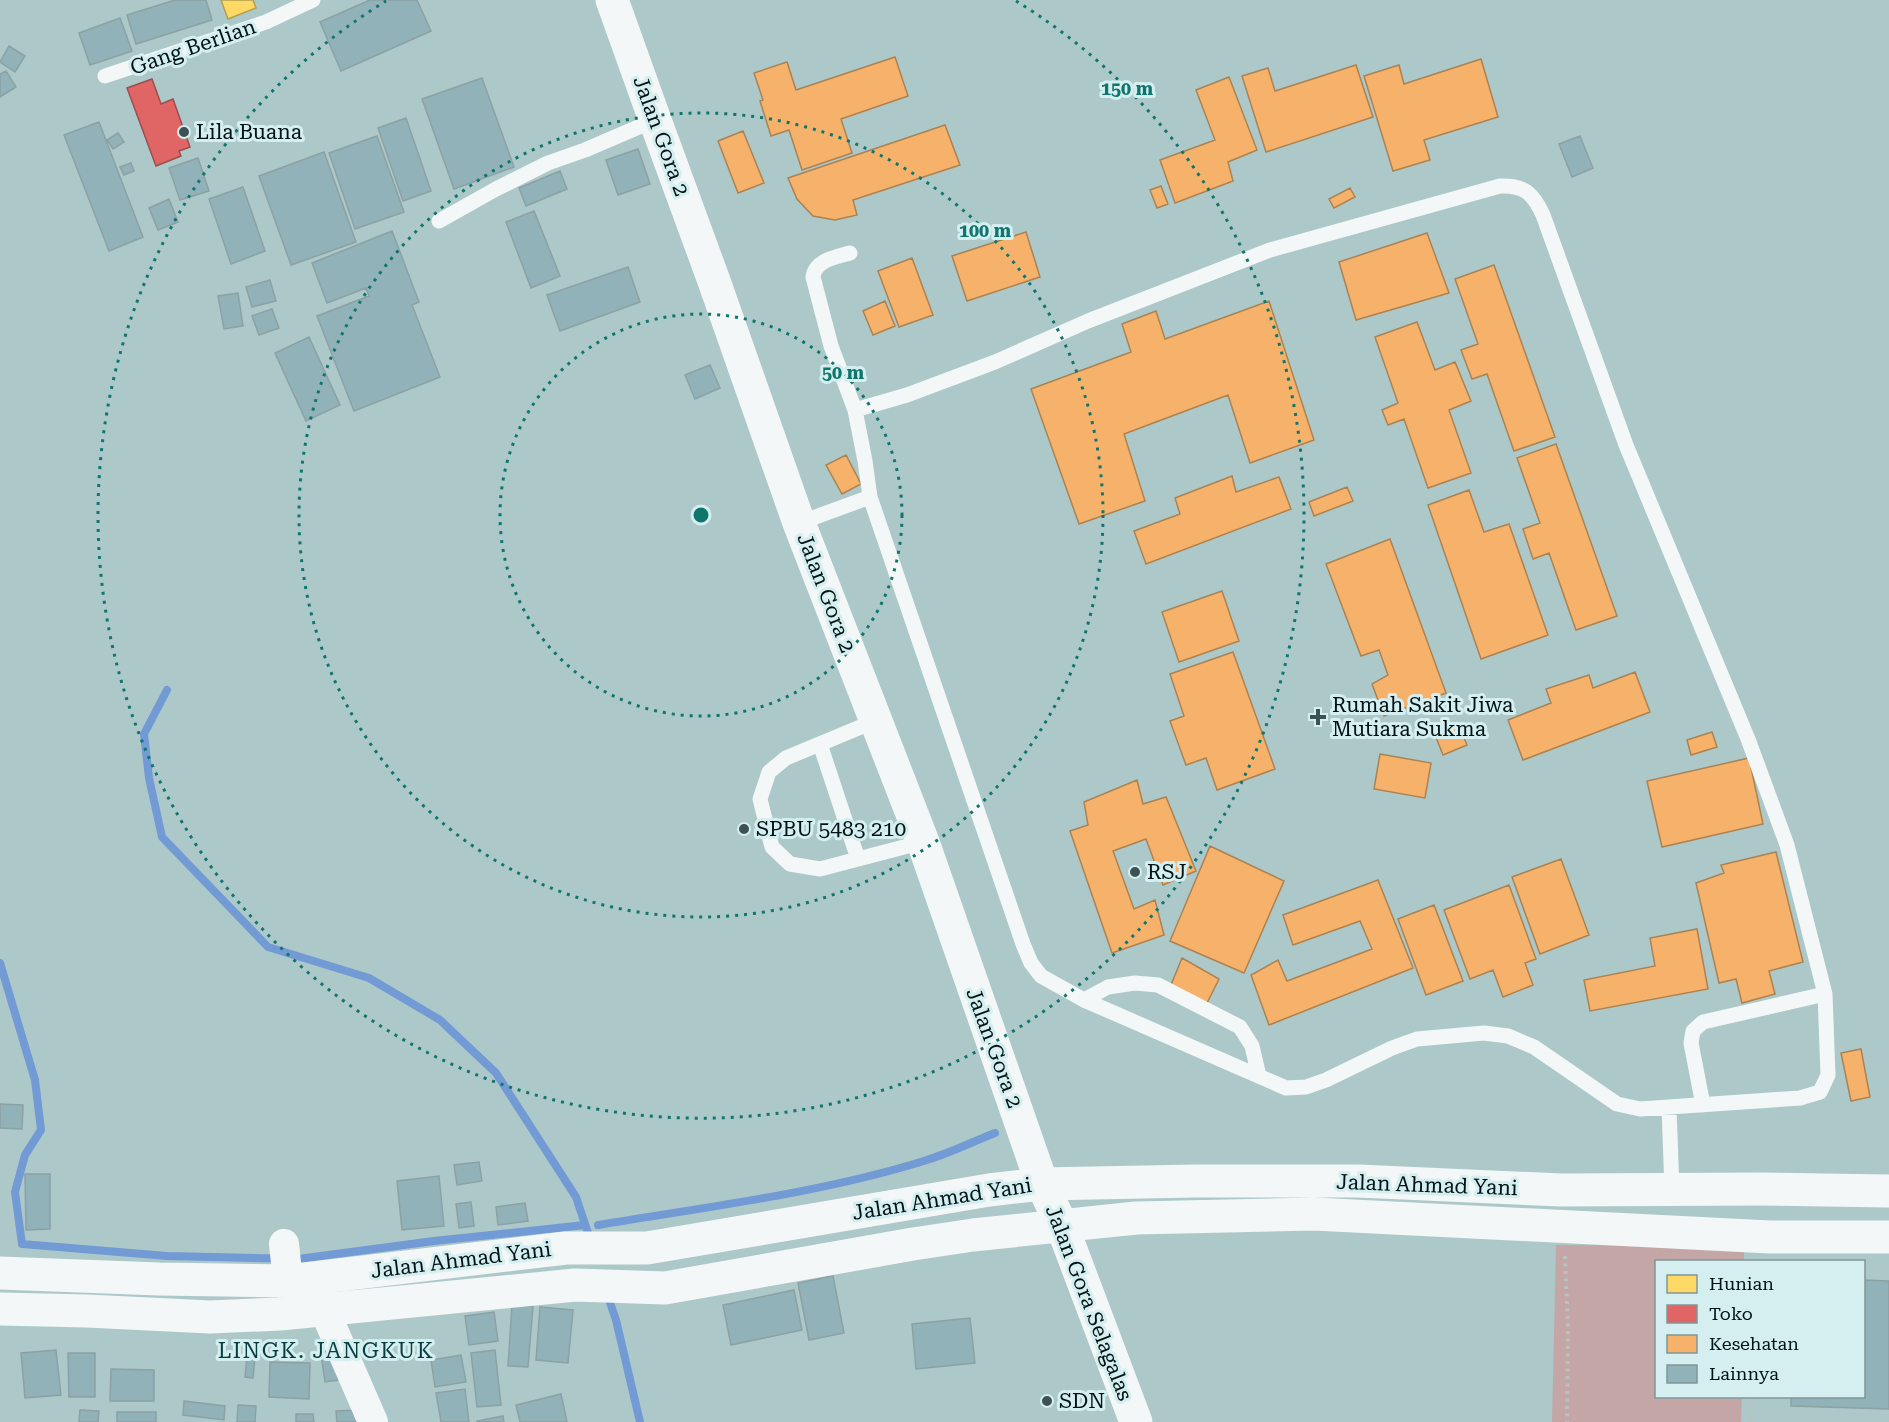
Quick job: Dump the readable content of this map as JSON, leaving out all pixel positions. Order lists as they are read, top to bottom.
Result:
{
  "streets": {
    "main road": ["Jalan Gora 2", "Jalan Ahmad Yani", "Jalan Gora Selagalas"],
    "lane": ["Gang Berlian"]
  },
  "crossings": [
    ["Jalan Gora 2", "Jalan Ahmad Yani"],
    ["Jalan Gora 2", "Jalan Gora Selagalas"],
    ["Jalan Ahmad Yani", "Jalan Gora Selagalas"]
  ],
  "districts": ["LINGK. JANGKUK"],
  "places": {
    "other": [
      "Lila Buana",
      "SPBU 5483 210",
      "RSJ",
      "SDN"
    ],
    "health": ["Rumah Sakit Jiwa Mutiara Sukma"]
  },
  "legend": [
    "Hunian",
    "Toko",
    "Kesehatan",
    "Lainnya"
  ],
  "rings": ["150 m", "100 m", "50 m"]
}
